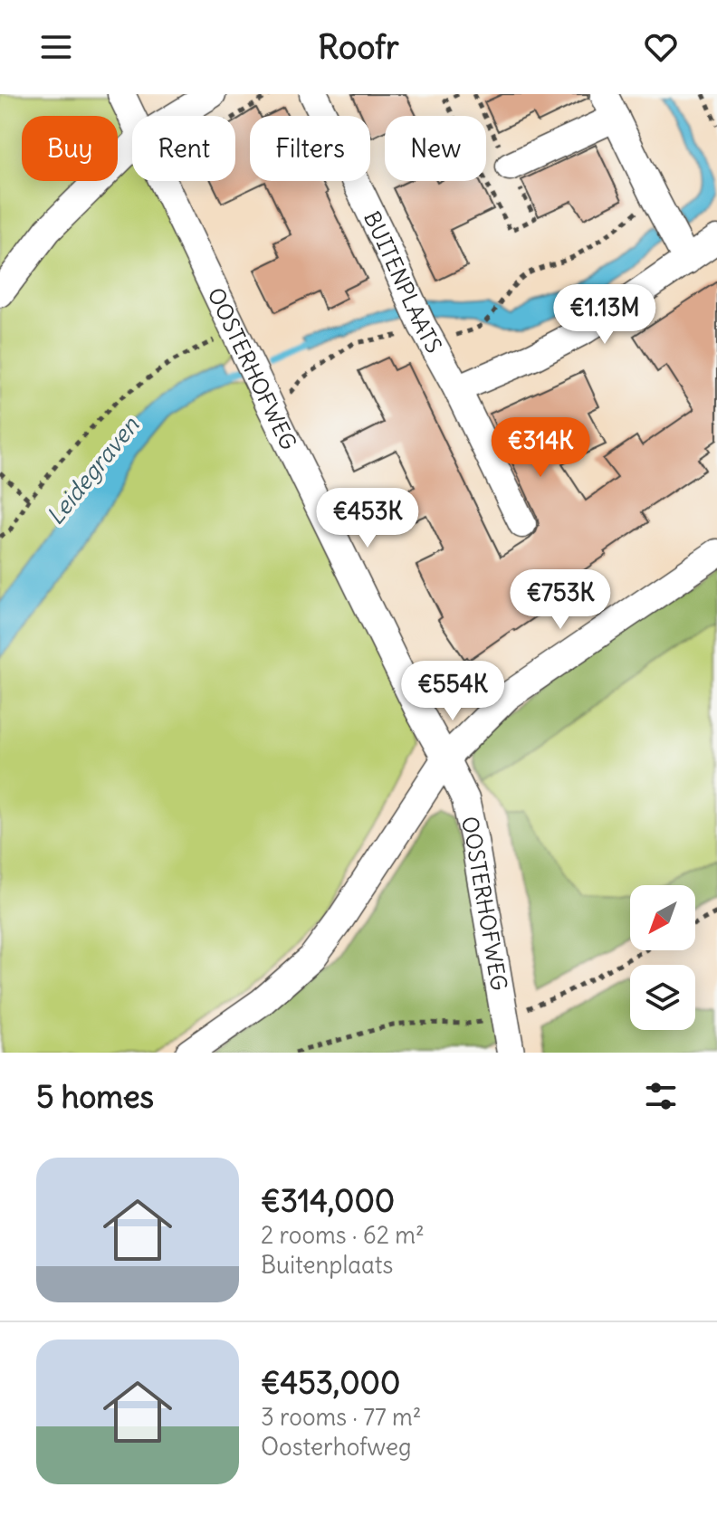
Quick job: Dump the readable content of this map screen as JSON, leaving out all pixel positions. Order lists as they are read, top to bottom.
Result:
{
  "streets": {
    "street": ["BUITENPLAATS", "OOSTERHOFWEG"]
  },
  "water": ["Leidegraven"],
  "north": "bottom left",
  "page": {
    "header": "Roofr",
    "chip": [
      "Buy",
      "Rent",
      "Filters",
      "New"
    ],
    "price": [
      "€1.13M",
      "€314K",
      "€453K",
      "€753K",
      "€554K"
    ],
    "heading": "5 homes",
    "list": [
      {
        "name": "€314,000",
        "note": "2 rooms · 62 m² · Buitenplaats"
      },
      {
        "name": "€453,000",
        "note": "3 rooms · 77 m² · Oosterhofweg"
      }
    ]
  }
}
